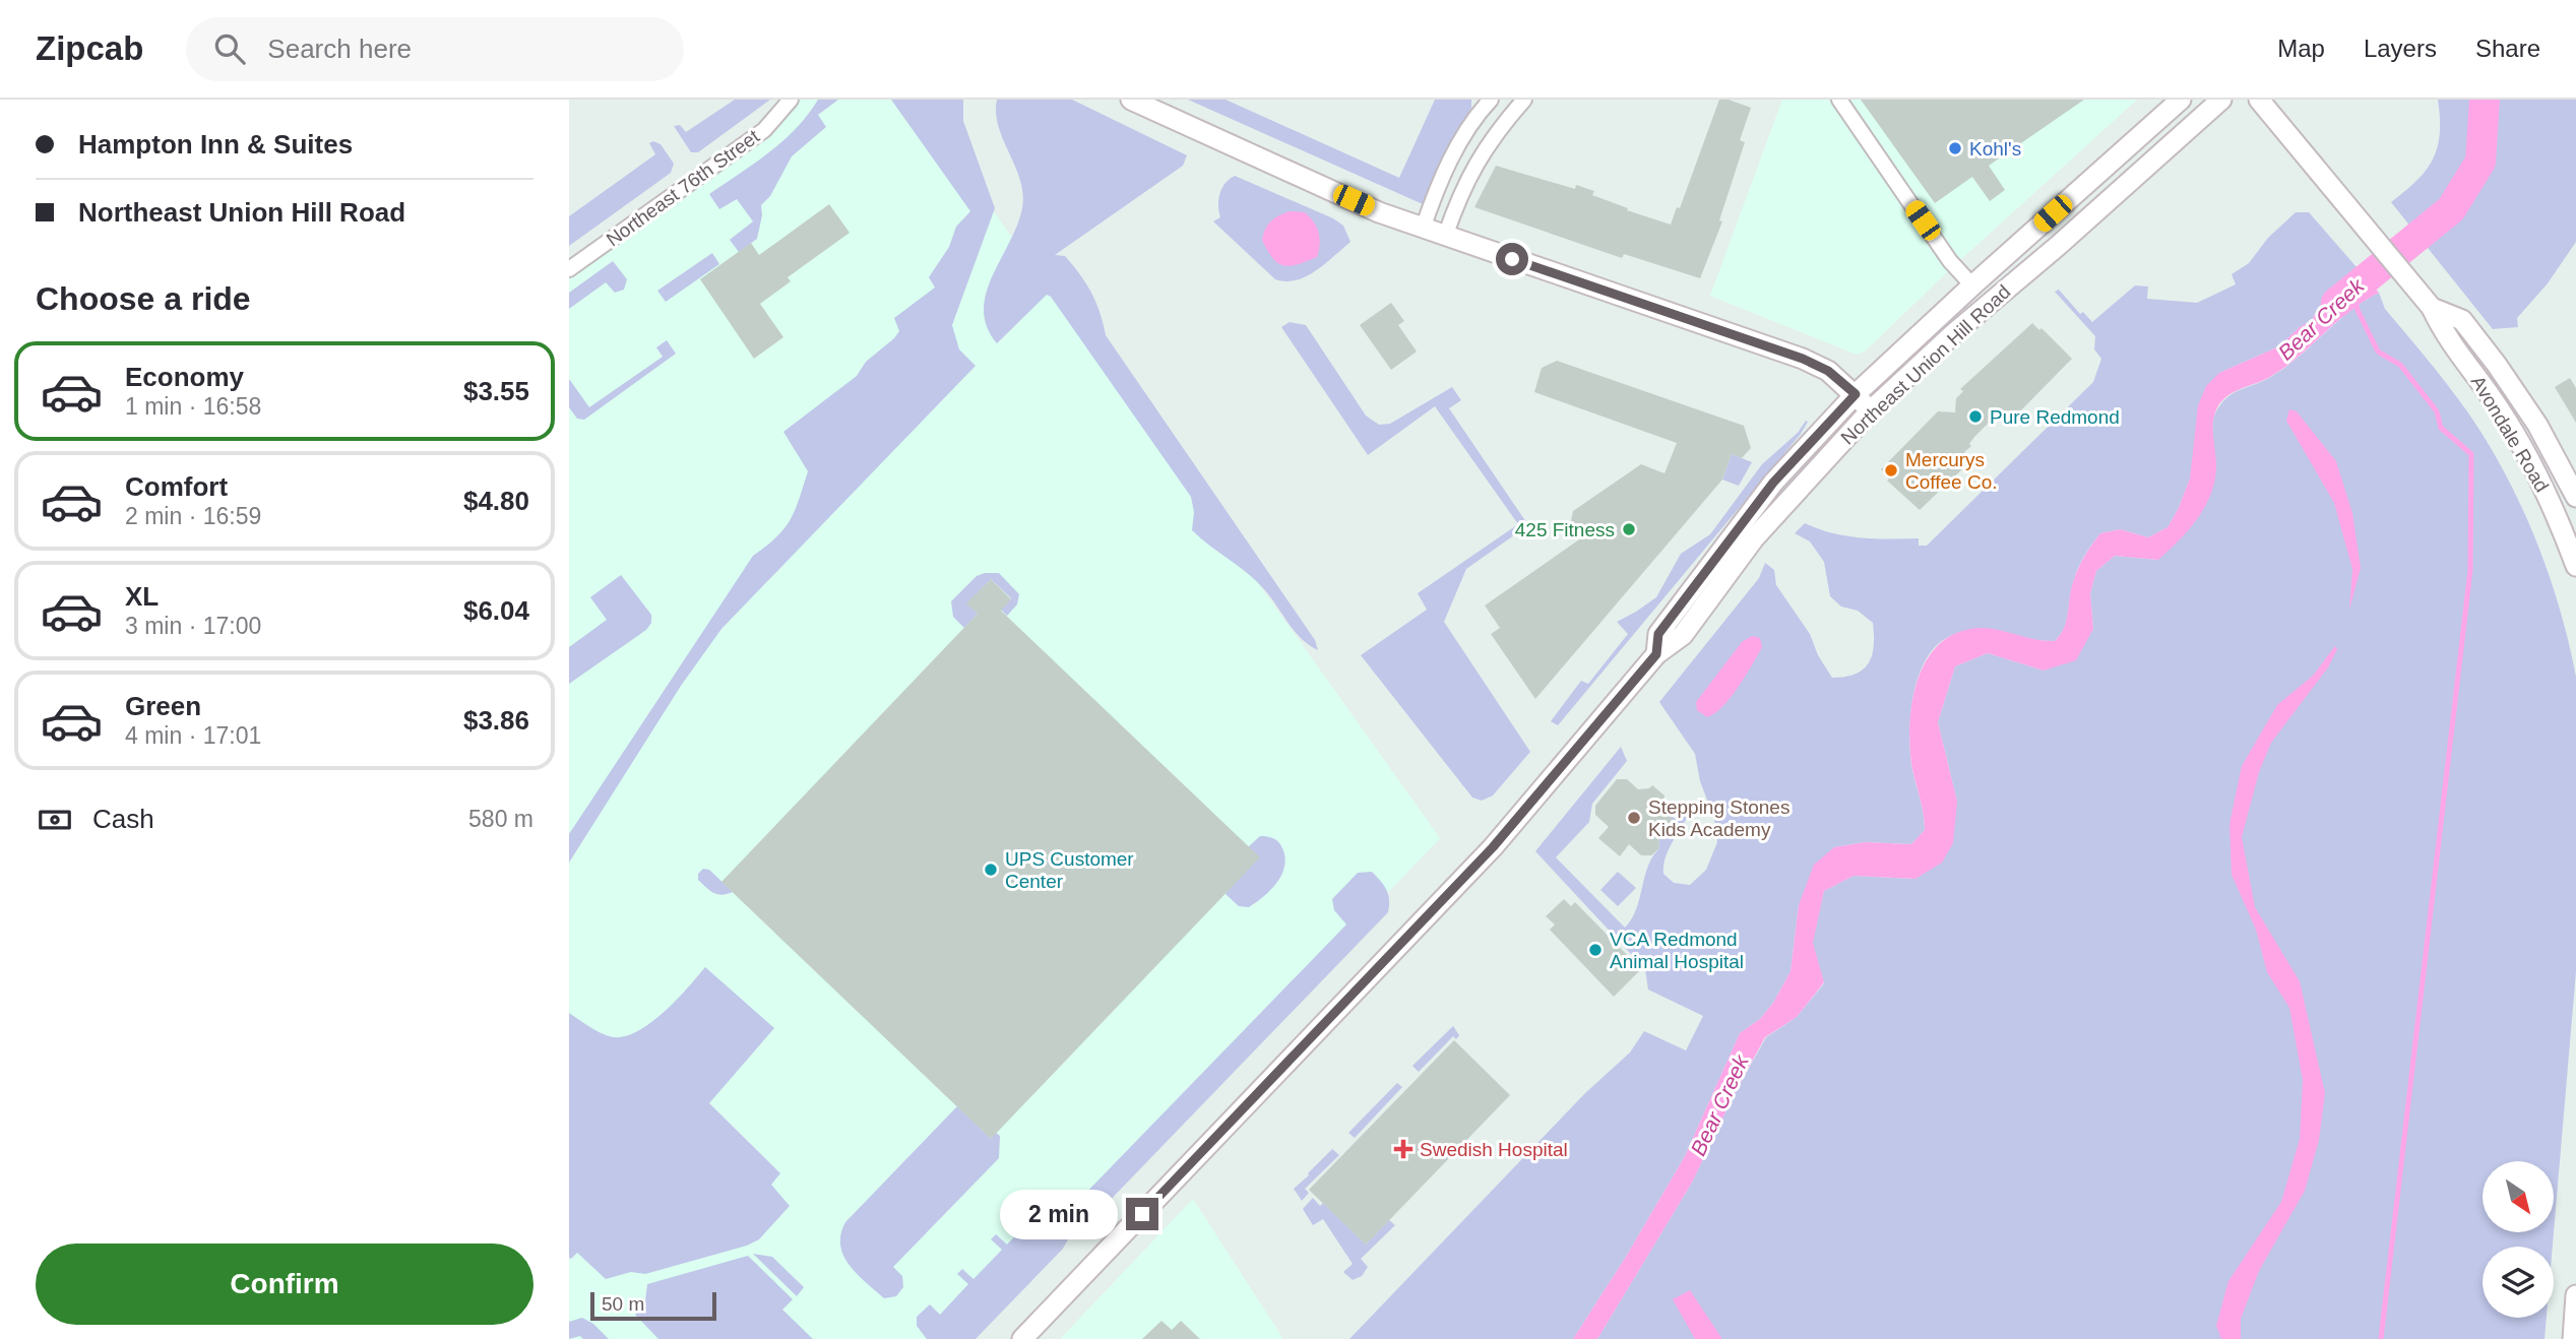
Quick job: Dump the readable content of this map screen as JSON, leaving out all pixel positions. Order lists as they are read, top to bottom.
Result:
{
  "streets": {
    "main road": ["Northeast Union Hill Road", "Avondale Road"],
    "street": ["Northeast 76th Street"]
  },
  "water": ["Bear Creek"],
  "places": {
    "other": [
      "Kohl's",
      "Pure Redmond",
      "Mercurys Coffee Co.",
      "425 Fitness",
      "Stepping Stones Kids Academy",
      "UPS Customer Center",
      "VCA Redmond Animal Hospital"
    ],
    "health": ["Swedish Hospital"]
  },
  "scale_bar": "50 m",
  "north": "bottom right",
  "page": {
    "header": "Zipcab",
    "search": "Search here",
    "nav": ["Map", "Layers", "Share"],
    "banner": ["Hampton Inn & Suites", "Northeast Union Hill Road"],
    "heading": "Choose a ride",
    "list": [
      {
        "name": "Economy",
        "note": "1 min · 16:58",
        "value": "$3.55"
      },
      {
        "name": "Comfort",
        "note": "2 min · 16:59",
        "value": "$4.80"
      },
      {
        "name": "XL",
        "note": "3 min · 17:00",
        "value": "$6.04"
      },
      {
        "name": "Green",
        "note": "4 min · 17:01",
        "value": "$3.86"
      }
    ],
    "pay": ["Cash", "580 m"],
    "bubble": "2 min",
    "buttons": "Confirm",
    "scale": "50 m"
  }
}
